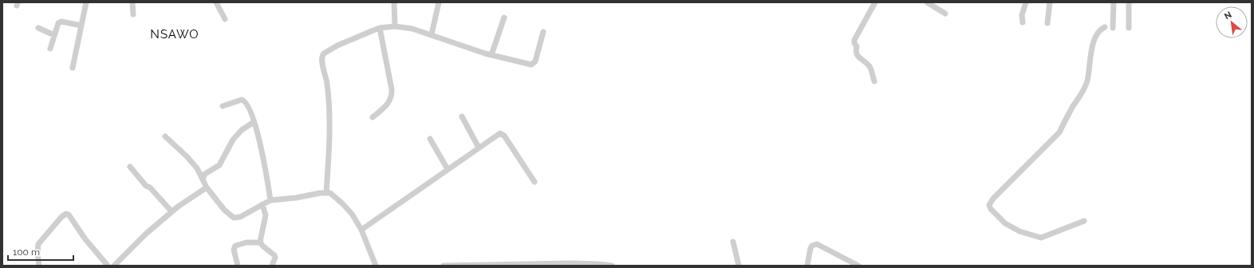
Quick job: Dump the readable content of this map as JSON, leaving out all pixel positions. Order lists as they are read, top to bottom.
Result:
{
  "districts": ["NSAWO"],
  "scale_bar": "100 m",
  "north": "top left"
}
